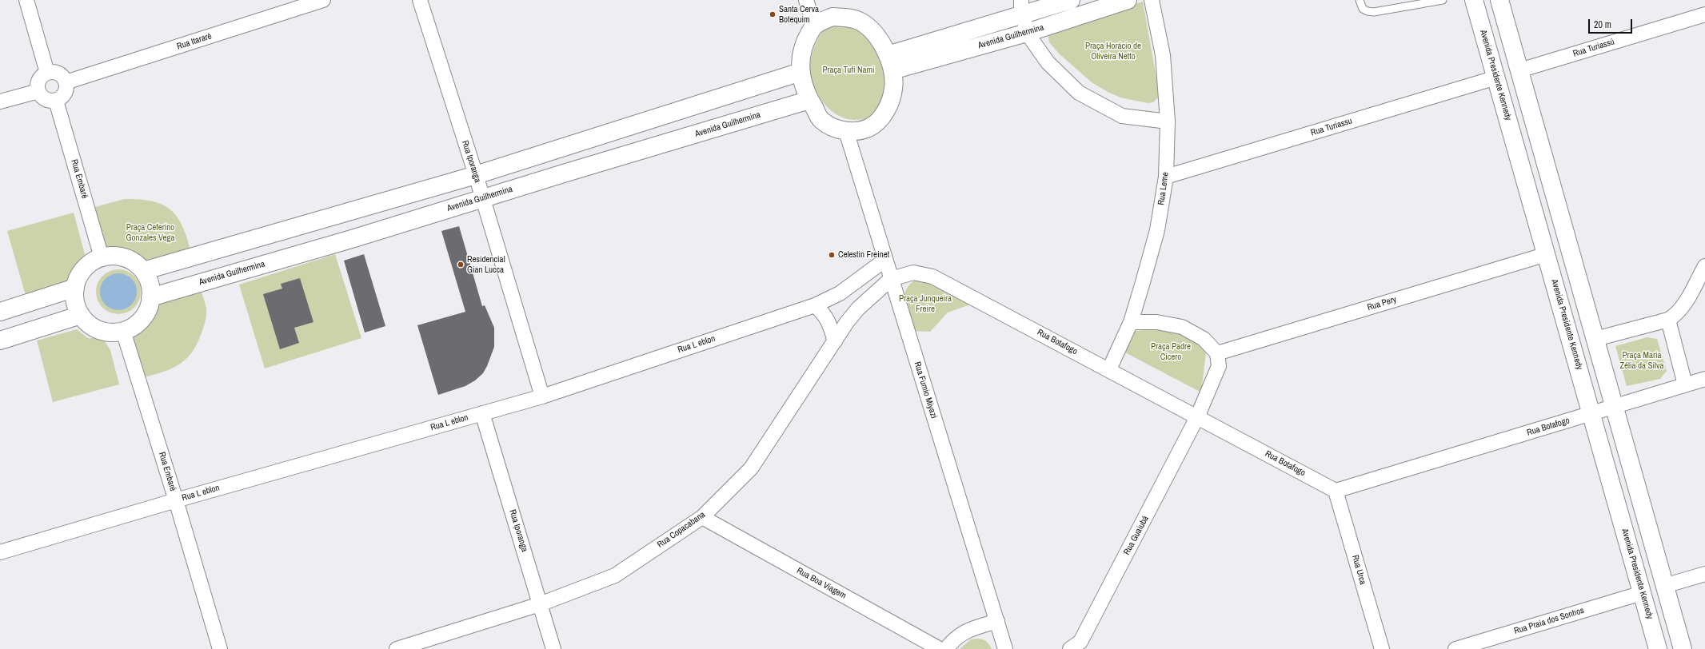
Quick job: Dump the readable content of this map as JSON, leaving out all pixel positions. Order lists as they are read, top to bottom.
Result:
{
  "streets": {
    "street": [
      "Avenida Guilhermina",
      "Rua Itararé",
      "Rua Turiassú",
      "Avenida Presidente Kennedy",
      "Rua Turiassu",
      "Rua Iporanga",
      "Rua Embaré",
      "Rua Leme",
      "Rua Pery",
      "Rua Botafogo",
      "Rua L eblon",
      "Rua Fumio Miyazi",
      "Rua Copacabana",
      "Rua Guaiubá",
      "Rua Urca",
      "Rua Boa Viagem",
      "Rua Praia dos Sonhos"
    ]
  },
  "crossings": [
    ["Avenida Guilhermina", "Rua Iporanga"],
    ["Avenida Guilhermina", "Rua Embaré"],
    ["Avenida Guilhermina", "Rua Fumio Miyazi"],
    ["Rua Itararé", "Rua Embaré"],
    ["Avenida Presidente Kennedy", "Rua Turiassu"],
    ["Avenida Presidente Kennedy", "Rua Pery"],
    ["Avenida Presidente Kennedy", "Rua Botafogo"],
    ["Avenida Presidente Kennedy", "Rua Praia dos Sonhos"],
    ["Rua Turiassu", "Rua Leme"],
    ["Rua Iporanga", "Rua L eblon"],
    ["Rua Iporanga", "Rua Copacabana"],
    ["Rua Embaré", "Rua L eblon"],
    ["Rua Leme", "Rua Botafogo"],
    ["Rua Botafogo", "Rua Fumio Miyazi"],
    ["Rua Botafogo", "Rua Copacabana"],
    ["Rua Botafogo", "Rua Guaiubá"],
    ["Rua Botafogo", "Rua Urca"],
    ["Rua L eblon", "Rua Fumio Miyazi"],
    ["Rua Fumio Miyazi", "Rua Copacabana"],
    ["Rua Copacabana", "Rua Boa Viagem"]
  ],
  "parks": [
    "Praça Horácio de Oliveira Netto",
    "Praça Tufi Nami",
    "Praça Ceferino Gonzales Vega",
    "Praça Junqueira Freire",
    "Praça Padre Cícero",
    "Praça Maria Zélia da Silva"
  ],
  "places": ["Santa Cerva Botequim", "Celestin Freinet", "Residencial Gian Lucca"],
  "scale_bar": "20 m"
}
